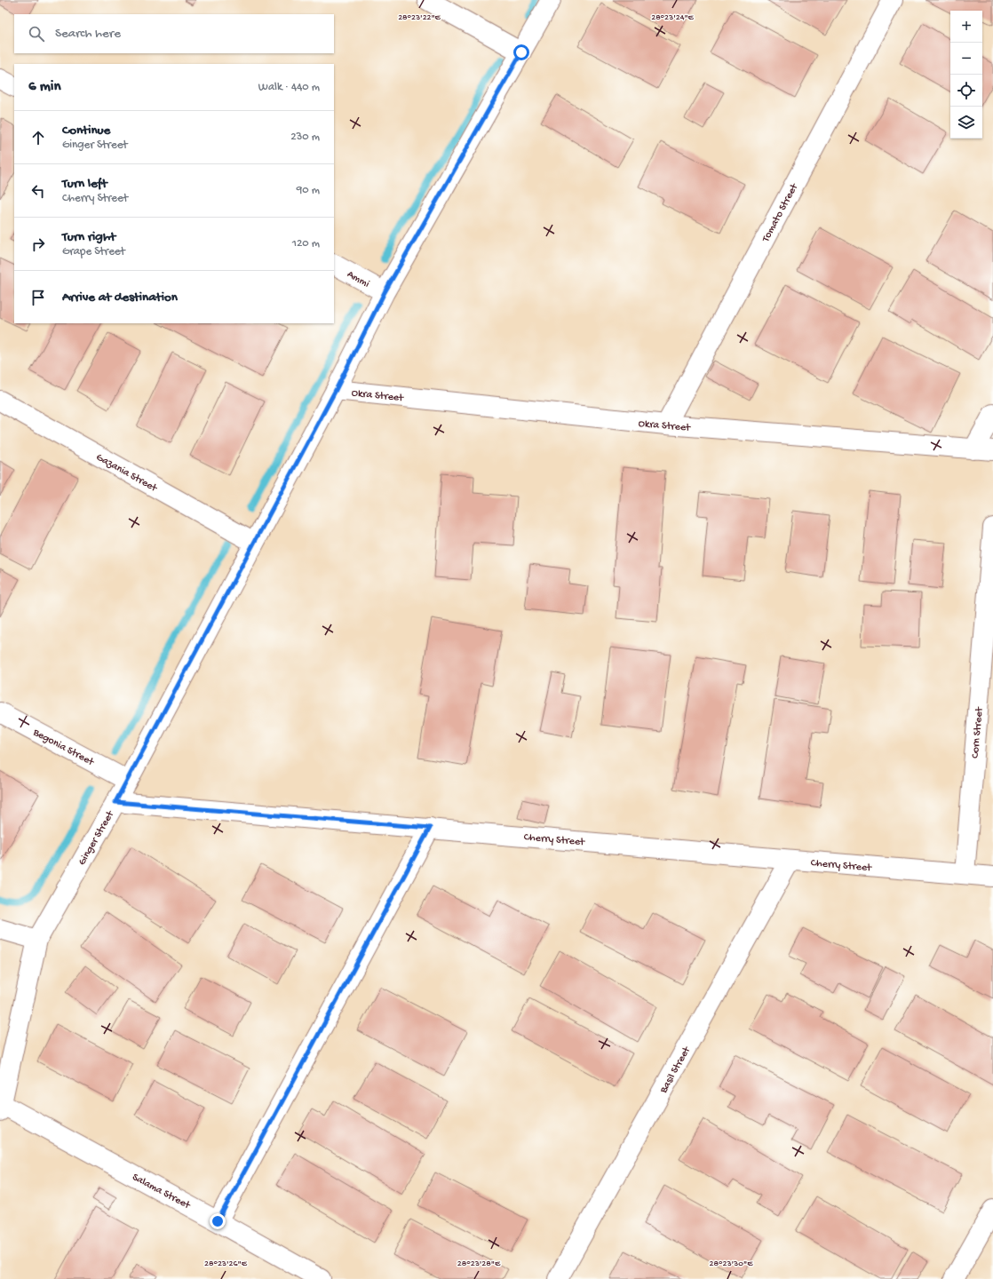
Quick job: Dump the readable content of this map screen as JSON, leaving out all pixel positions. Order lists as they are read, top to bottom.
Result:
{
  "streets": {
    "street": [
      "Tomato Street",
      "Ammi",
      "Okra Street",
      "Gazania Street",
      "Corn Street",
      "Begonia Street",
      "Ginger Street",
      "Cherry Street",
      "Basil Street",
      "Salama Street"
    ]
  },
  "crossings": [
    ["Tomato Street", "Okra Street"],
    ["Ammi", "Ginger Street"],
    ["Okra Street", "Ginger Street"],
    ["Gazania Street", "Ginger Street"],
    ["Corn Street", "Cherry Street"],
    ["Begonia Street", "Ginger Street"],
    ["Ginger Street", "Cherry Street"],
    ["Ginger Street", "Salama Street"],
    ["Cherry Street", "Basil Street"]
  ],
  "page": {
    "map_buttons": ["+", "−"],
    "search": "Search here",
    "heading": ["6 min", "Walk · 440 m"],
    "list": [
      ["Continue", "Ginger Street", "230 m"],
      ["Turn left", "Cherry Street", "90 m"],
      ["Turn right", "Grape Street", "120 m"],
      "Arrive at destination"
    ]
  },
  "coordinates": [
    "28°23'22\"E",
    "28°23'24\"E",
    "28°23'26\"E",
    "28°23'28\"E",
    "28°23'30\"E"
  ]
}
